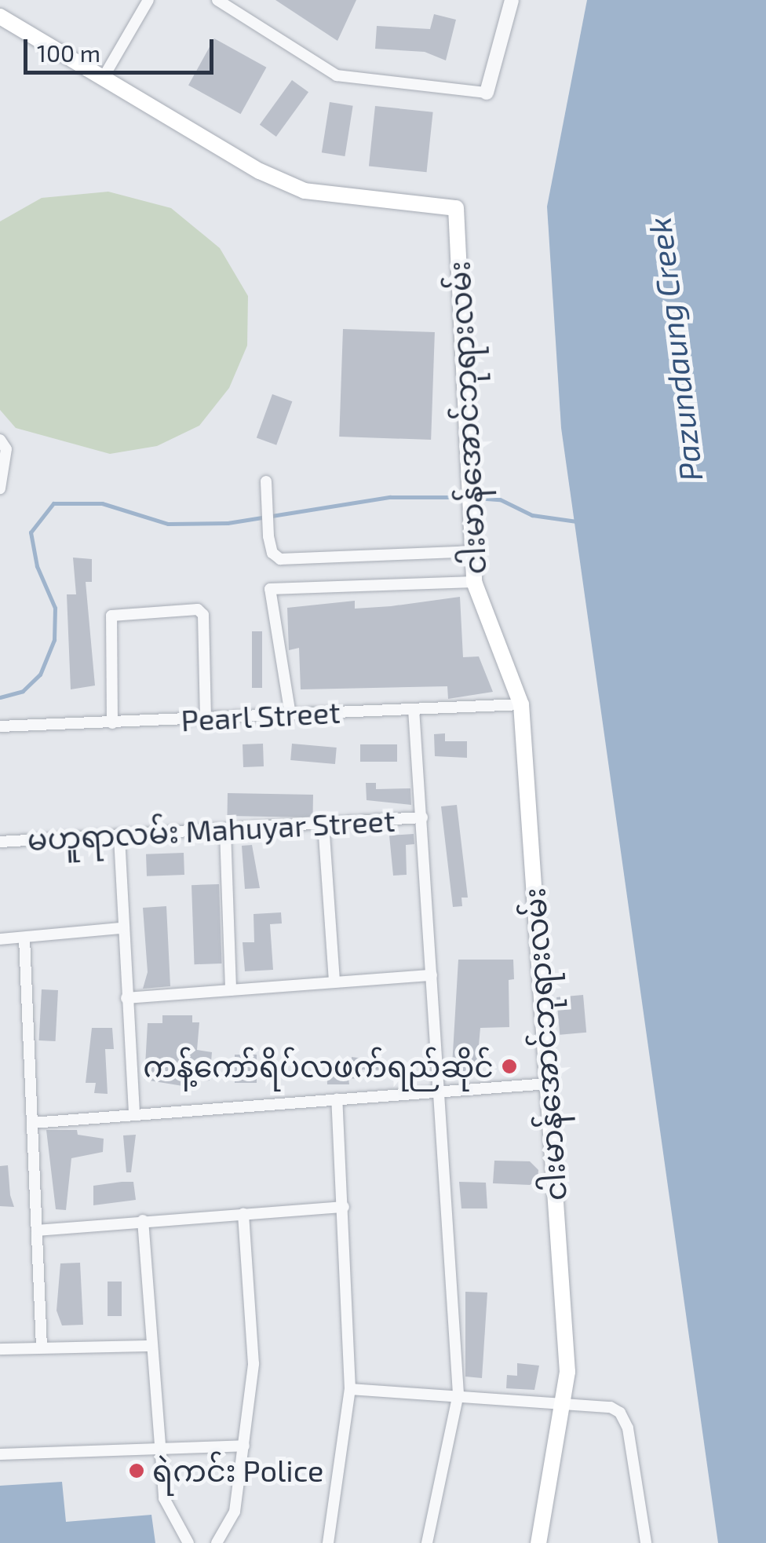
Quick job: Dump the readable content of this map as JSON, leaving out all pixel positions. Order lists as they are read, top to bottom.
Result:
{
  "streets": {
    "main road": ["ငါးမာန်အောင်ဘုရားလမ်း"],
    "street": ["Pearl Street", "မဟူရာလမ်း Mahuyar Street"]
  },
  "crossings": [
    ["ငါးမာန်အောင်ဘုရားလမ်း", "Pearl Street"]
  ],
  "water": ["Pazundaung Creek"],
  "places": ["ကန့်ကော်ရိပ်လဖက်ရည်ဆိုင်", "ရဲကင်း Police"],
  "scale_bar": "100 m"
}
